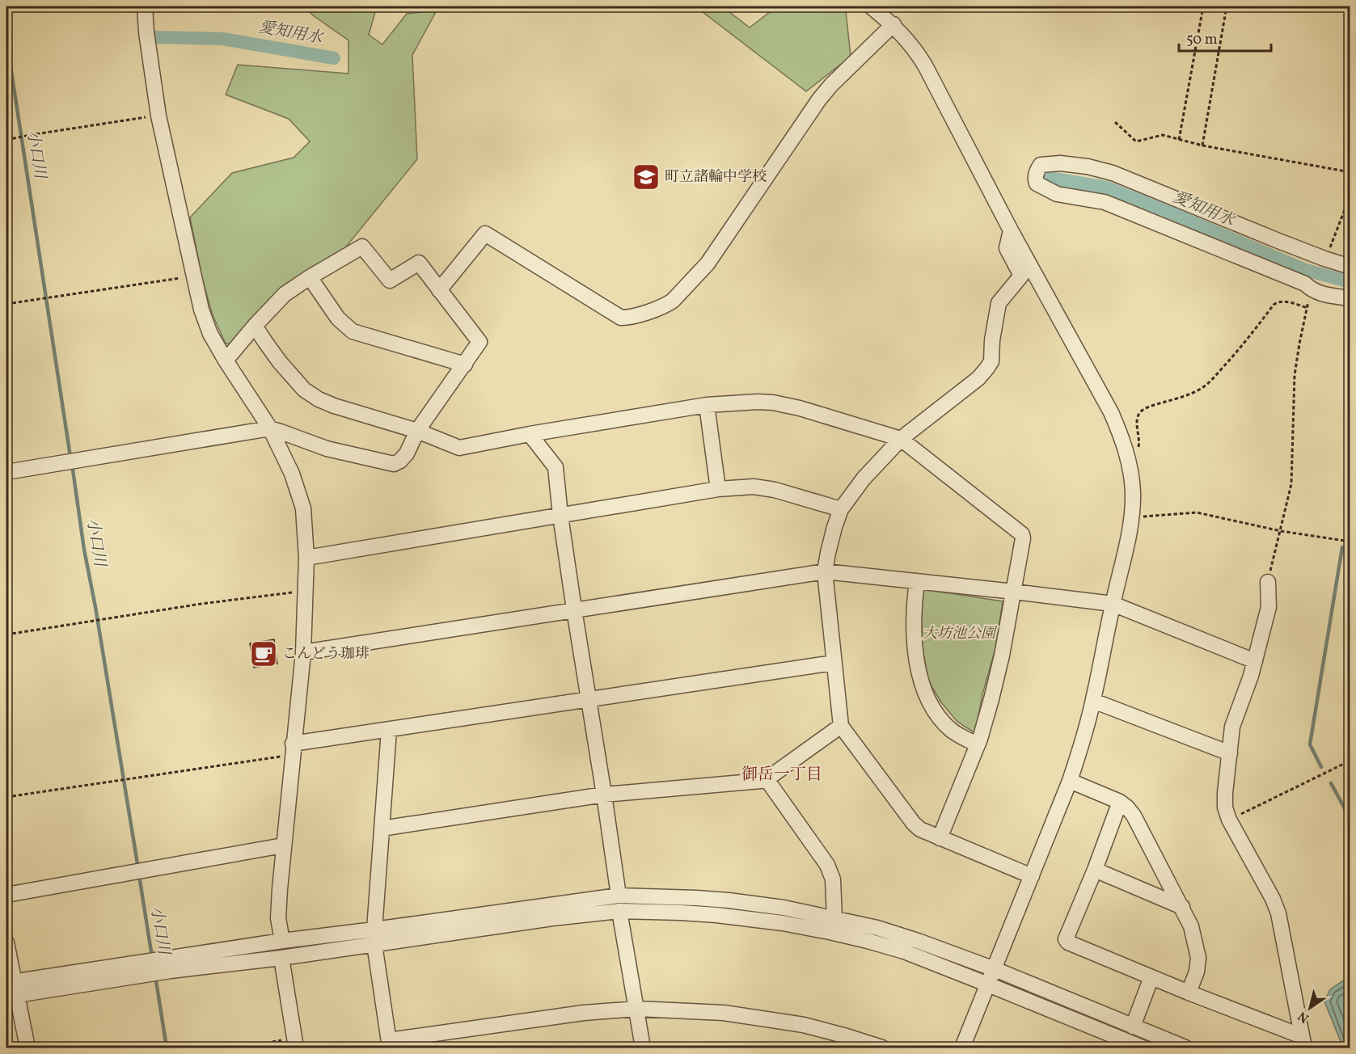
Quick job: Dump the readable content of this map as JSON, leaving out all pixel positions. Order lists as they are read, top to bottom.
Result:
{
  "districts": ["御岳一丁目"],
  "water": ["愛知用水", "小口川"],
  "parks": ["大坊池公園"],
  "places": {
    "school or university": ["町立諸輪中学校"],
    "cafe": ["こんどう珈琲"]
  },
  "scale_bar": "50 m",
  "north": "bottom left"
}
